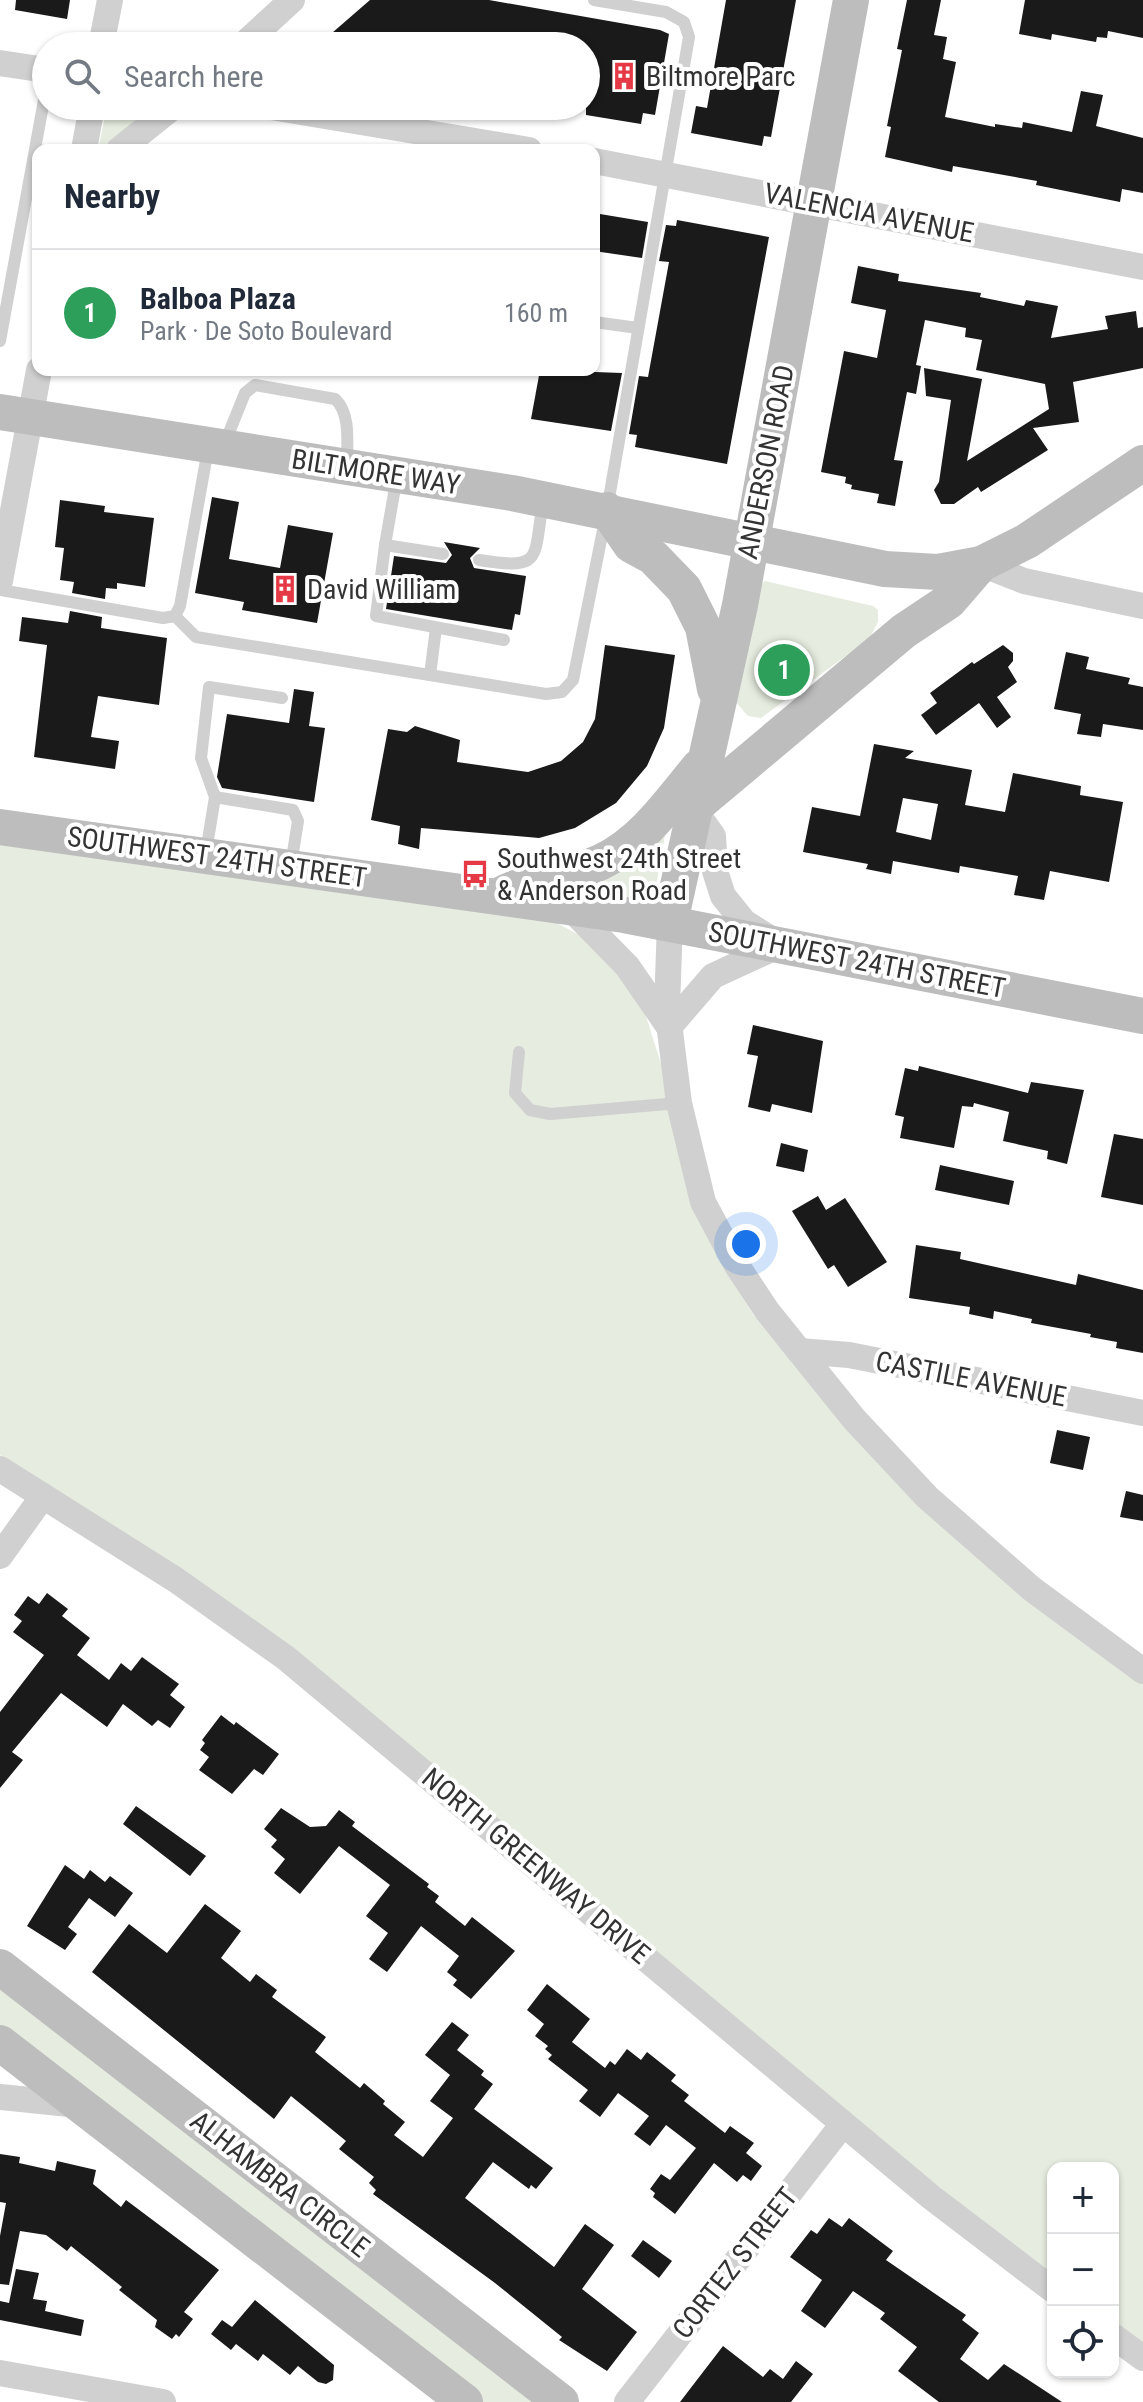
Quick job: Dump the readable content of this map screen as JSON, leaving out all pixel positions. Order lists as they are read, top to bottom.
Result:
{
  "streets": {
    "street": [
      "VALENCIA AVENUE",
      "ANDERSON ROAD",
      "BILTMORE WAY",
      "SOUTHWEST 24TH STREET",
      "CASTILE AVENUE",
      "NORTH GREENWAY DRIVE",
      "ALHAMBRA CIRCLE",
      "CORTEZ STREET"
    ]
  },
  "crossings": [
    ["VALENCIA AVENUE", "ANDERSON ROAD"],
    ["ANDERSON ROAD", "BILTMORE WAY"],
    ["ANDERSON ROAD", "SOUTHWEST 24TH STREET"],
    ["NORTH GREENWAY DRIVE", "CORTEZ STREET"]
  ],
  "places": {
    "building": ["Biltmore Parc", "David William"],
    "bus stop": ["Southwest 24th Street & Anderson Road"]
  },
  "page": {
    "search": "Search here",
    "heading": "Nearby",
    "list": [
      {
        "mark": "1",
        "name": "Balboa Plaza",
        "note": "Park · De Soto Boulevard",
        "value": "160 m"
      }
    ],
    "pins": "1",
    "map_buttons": ["+", "−"]
  }
}
